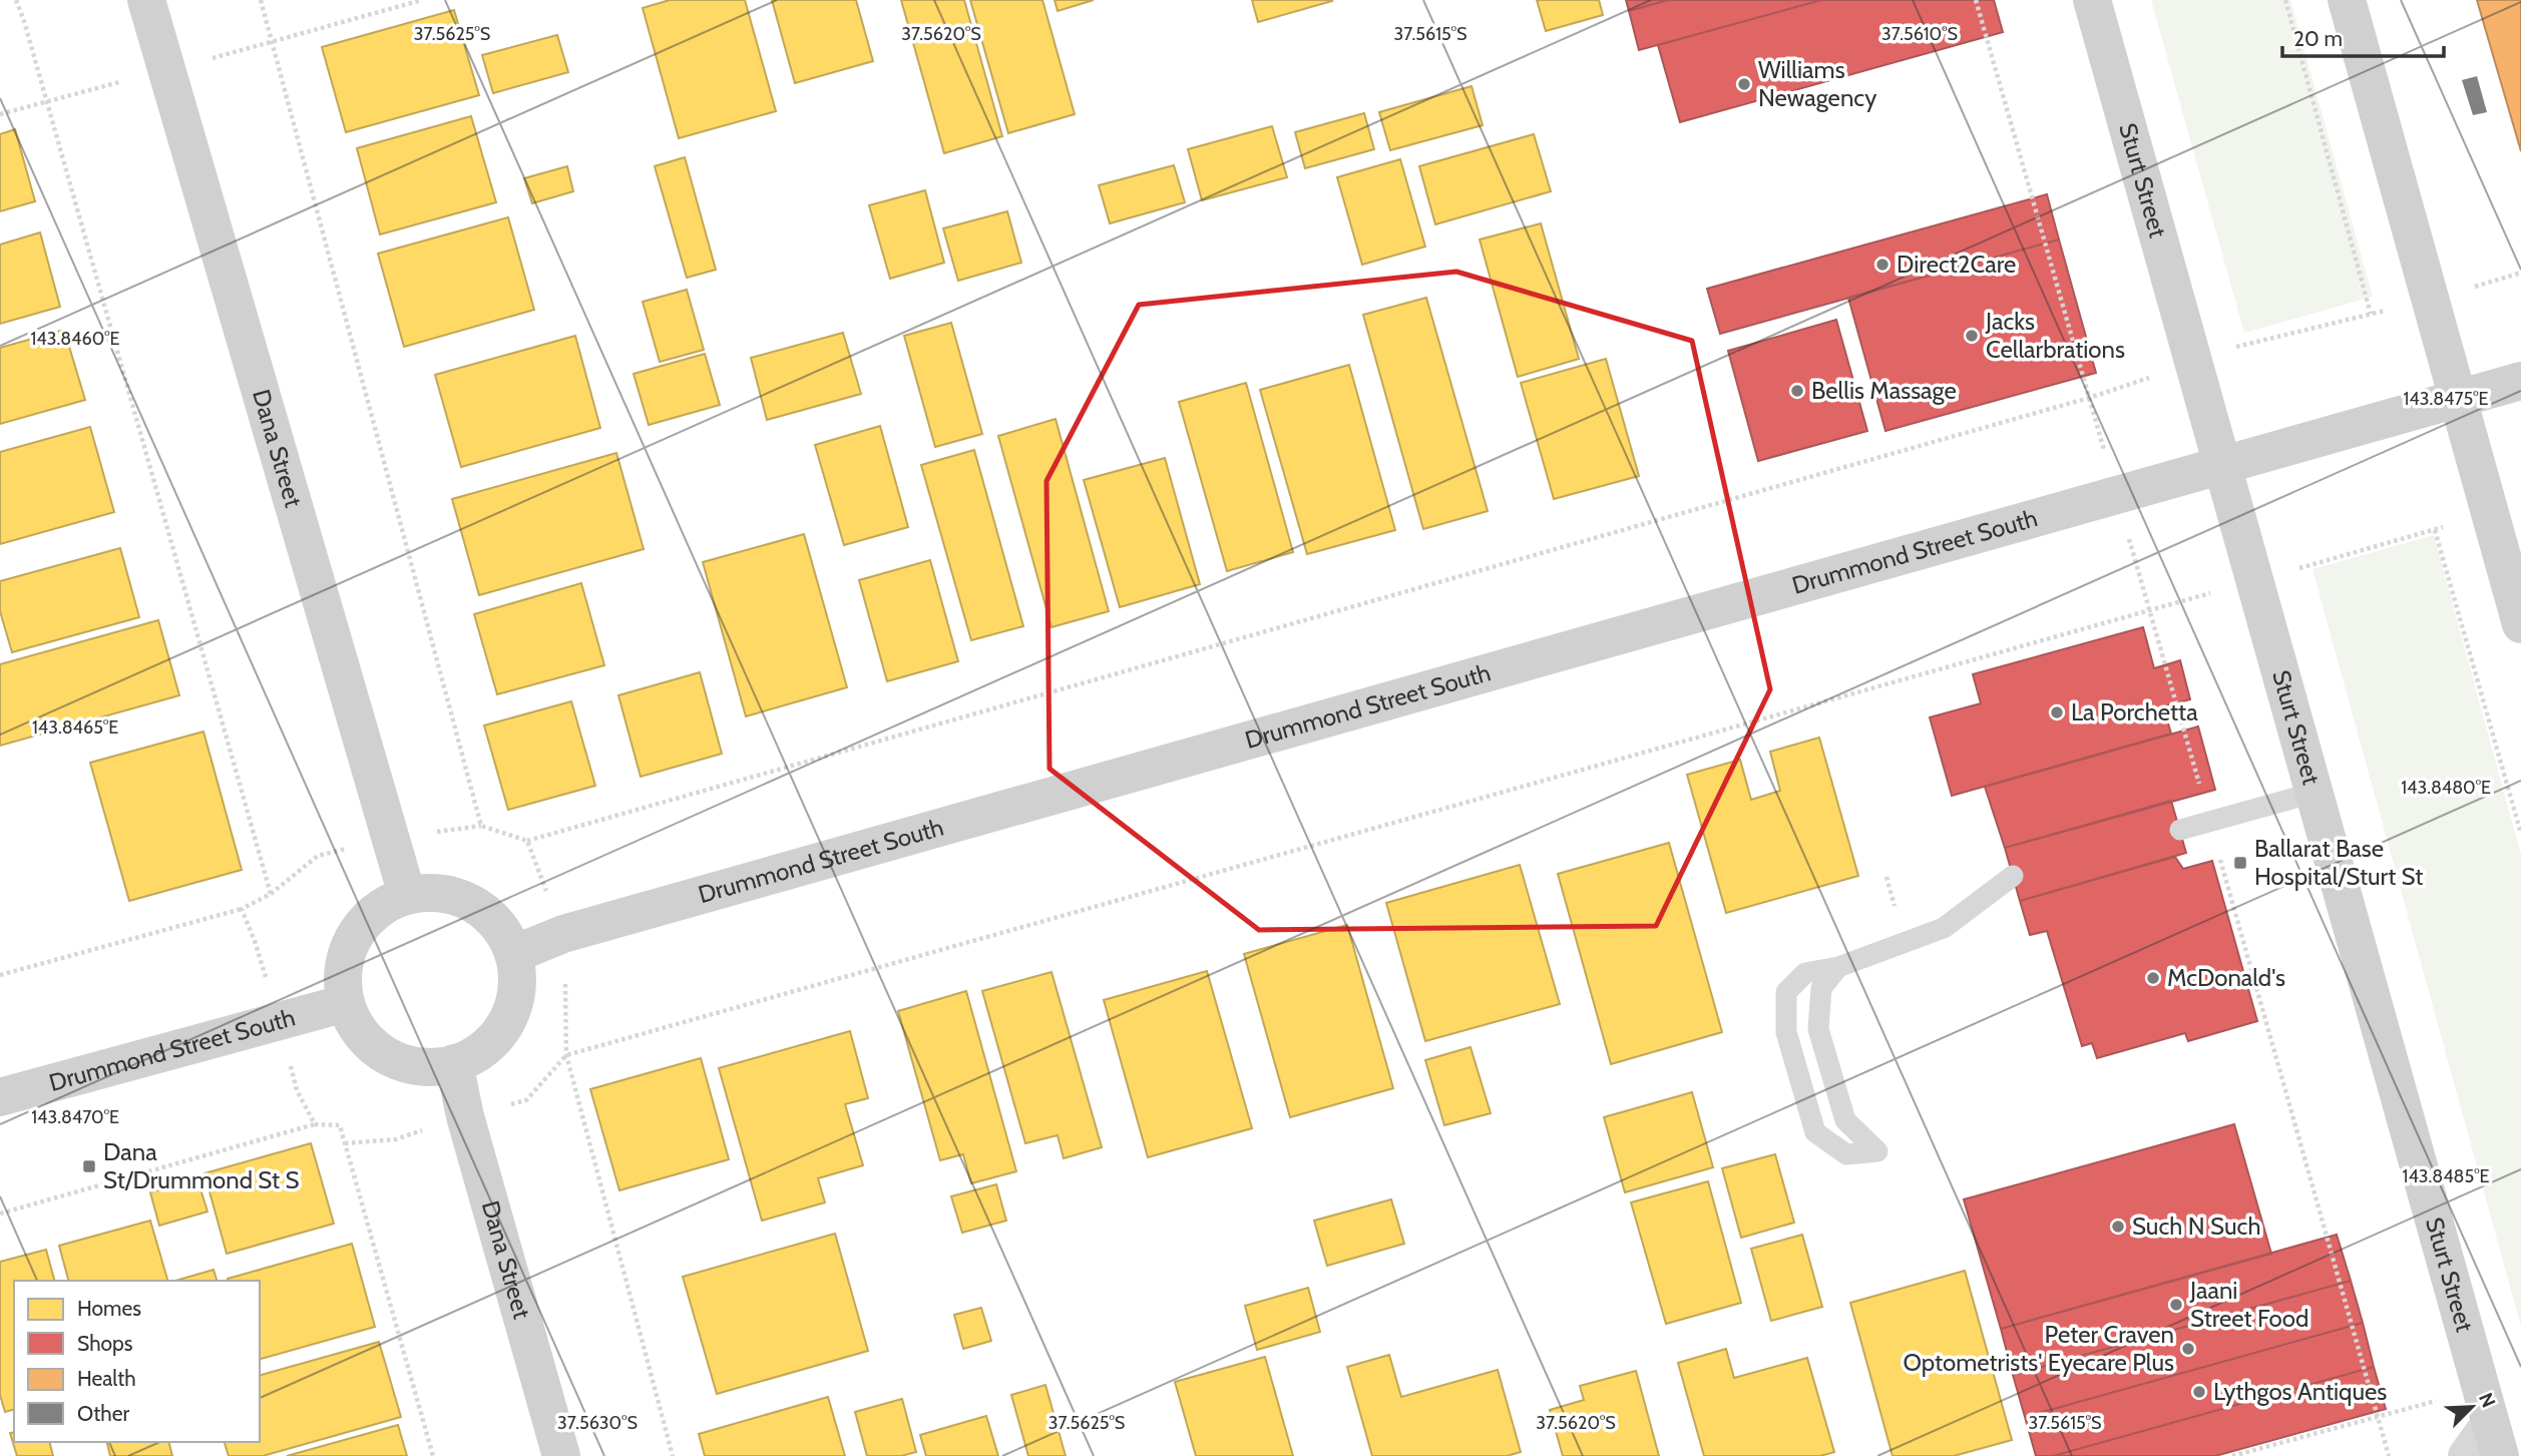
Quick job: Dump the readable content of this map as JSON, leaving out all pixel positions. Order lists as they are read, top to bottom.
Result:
{
  "streets": {
    "main road": ["Sturt Street", "Dana Street", "Drummond Street South"]
  },
  "crossings": [
    ["Sturt Street", "Drummond Street South"],
    ["Dana Street", "Drummond Street South"]
  ],
  "places": {
    "other": [
      "Williams Newagency",
      "Direct2Care",
      "Jacks Cellarbrations",
      "Bellis Massage",
      "La Porchetta",
      "McDonald's",
      "Such N Such",
      "Jaani Street Food",
      "Peter Craven Optometrists' Eyecare Plus",
      "Lythgos Antiques"
    ],
    "transit": ["Ballarat Base Hospital/Sturt St", "Dana St/Drummond St S"]
  },
  "legend": [
    "Homes",
    "Shops",
    "Health",
    "Other"
  ],
  "scale_bar": "20 m",
  "north": "top right",
  "coordinates": [
    "37.5615°S",
    "37.5625°S",
    "37.5620°S",
    "37.5610°S",
    "143.8460°E",
    "143.8475°E",
    "143.8465°E",
    "143.8480°E",
    "143.8470°E",
    "143.8485°E",
    "37.5630°S"
  ]
}
